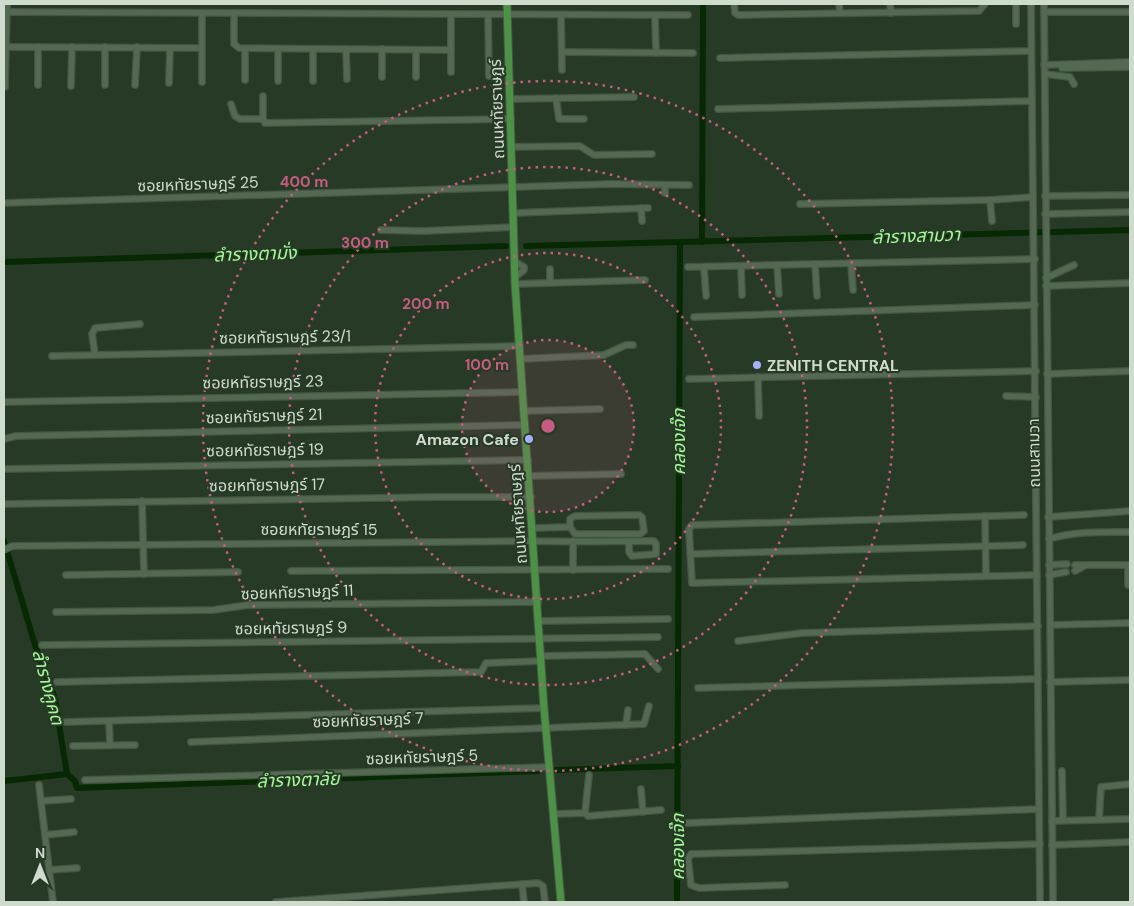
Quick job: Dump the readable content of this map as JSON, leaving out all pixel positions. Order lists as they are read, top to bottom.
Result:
{
  "streets": {
    "main road": ["ถนนหทัยราษฎร์"],
    "street": [
      "ซอยหทัยราษฎร์ 25",
      "ซอยหทัยราษฎร์ 23/1",
      "ซอยหทัยราษฎร์ 23",
      "ซอยหทัยราษฎร์ 21",
      "ซอยหทัยราษฎร์ 19",
      "ถนนสามวา",
      "ซอยหทัยราษฎร์ 17",
      "ซอยหทัยราษฎร์ 15",
      "ซอยหทัยราษฎร์ 11",
      "ซอยหทัยราษฎร์ 9",
      "ซอยหทัยราษฎร์ 7",
      "ซอยหทัยราษฎร์ 5"
    ]
  },
  "crossings": [
    ["ถนนหทัยราษฎร์", "ซอยหทัยราษฎร์ 25"],
    ["ถนนหทัยราษฎร์", "ซอยหทัยราษฎร์ 23/1"],
    ["ถนนหทัยราษฎร์", "ซอยหทัยราษฎร์ 23"],
    ["ถนนหทัยราษฎร์", "ซอยหทัยราษฎร์ 21"],
    ["ถนนหทัยราษฎร์", "ซอยหทัยราษฎร์ 19"],
    ["ถนนหทัยราษฎร์", "ซอยหทัยราษฎร์ 17"],
    ["ถนนหทัยราษฎร์", "ซอยหทัยราษฎร์ 15"],
    ["ถนนหทัยราษฎร์", "ซอยหทัยราษฎร์ 11"],
    ["ถนนหทัยราษฎร์", "ซอยหทัยราษฎร์ 9"],
    ["ถนนหทัยราษฎร์", "ซอยหทัยราษฎร์ 7"],
    ["ถนนหทัยราษฎร์", "ซอยหทัยราษฎร์ 5"]
  ],
  "water": [
    "ลำรางสามวา",
    "ลำรางตามั่ง",
    "คลองเจ๊ก",
    "ลำรางคูคต",
    "ลำรางตาลัย"
  ],
  "places": ["ZENITH CENTRAL", "Amazon Cafe"],
  "north": "top",
  "rings": [
    "400 m",
    "300 m",
    "200 m",
    "100 m"
  ]
}
